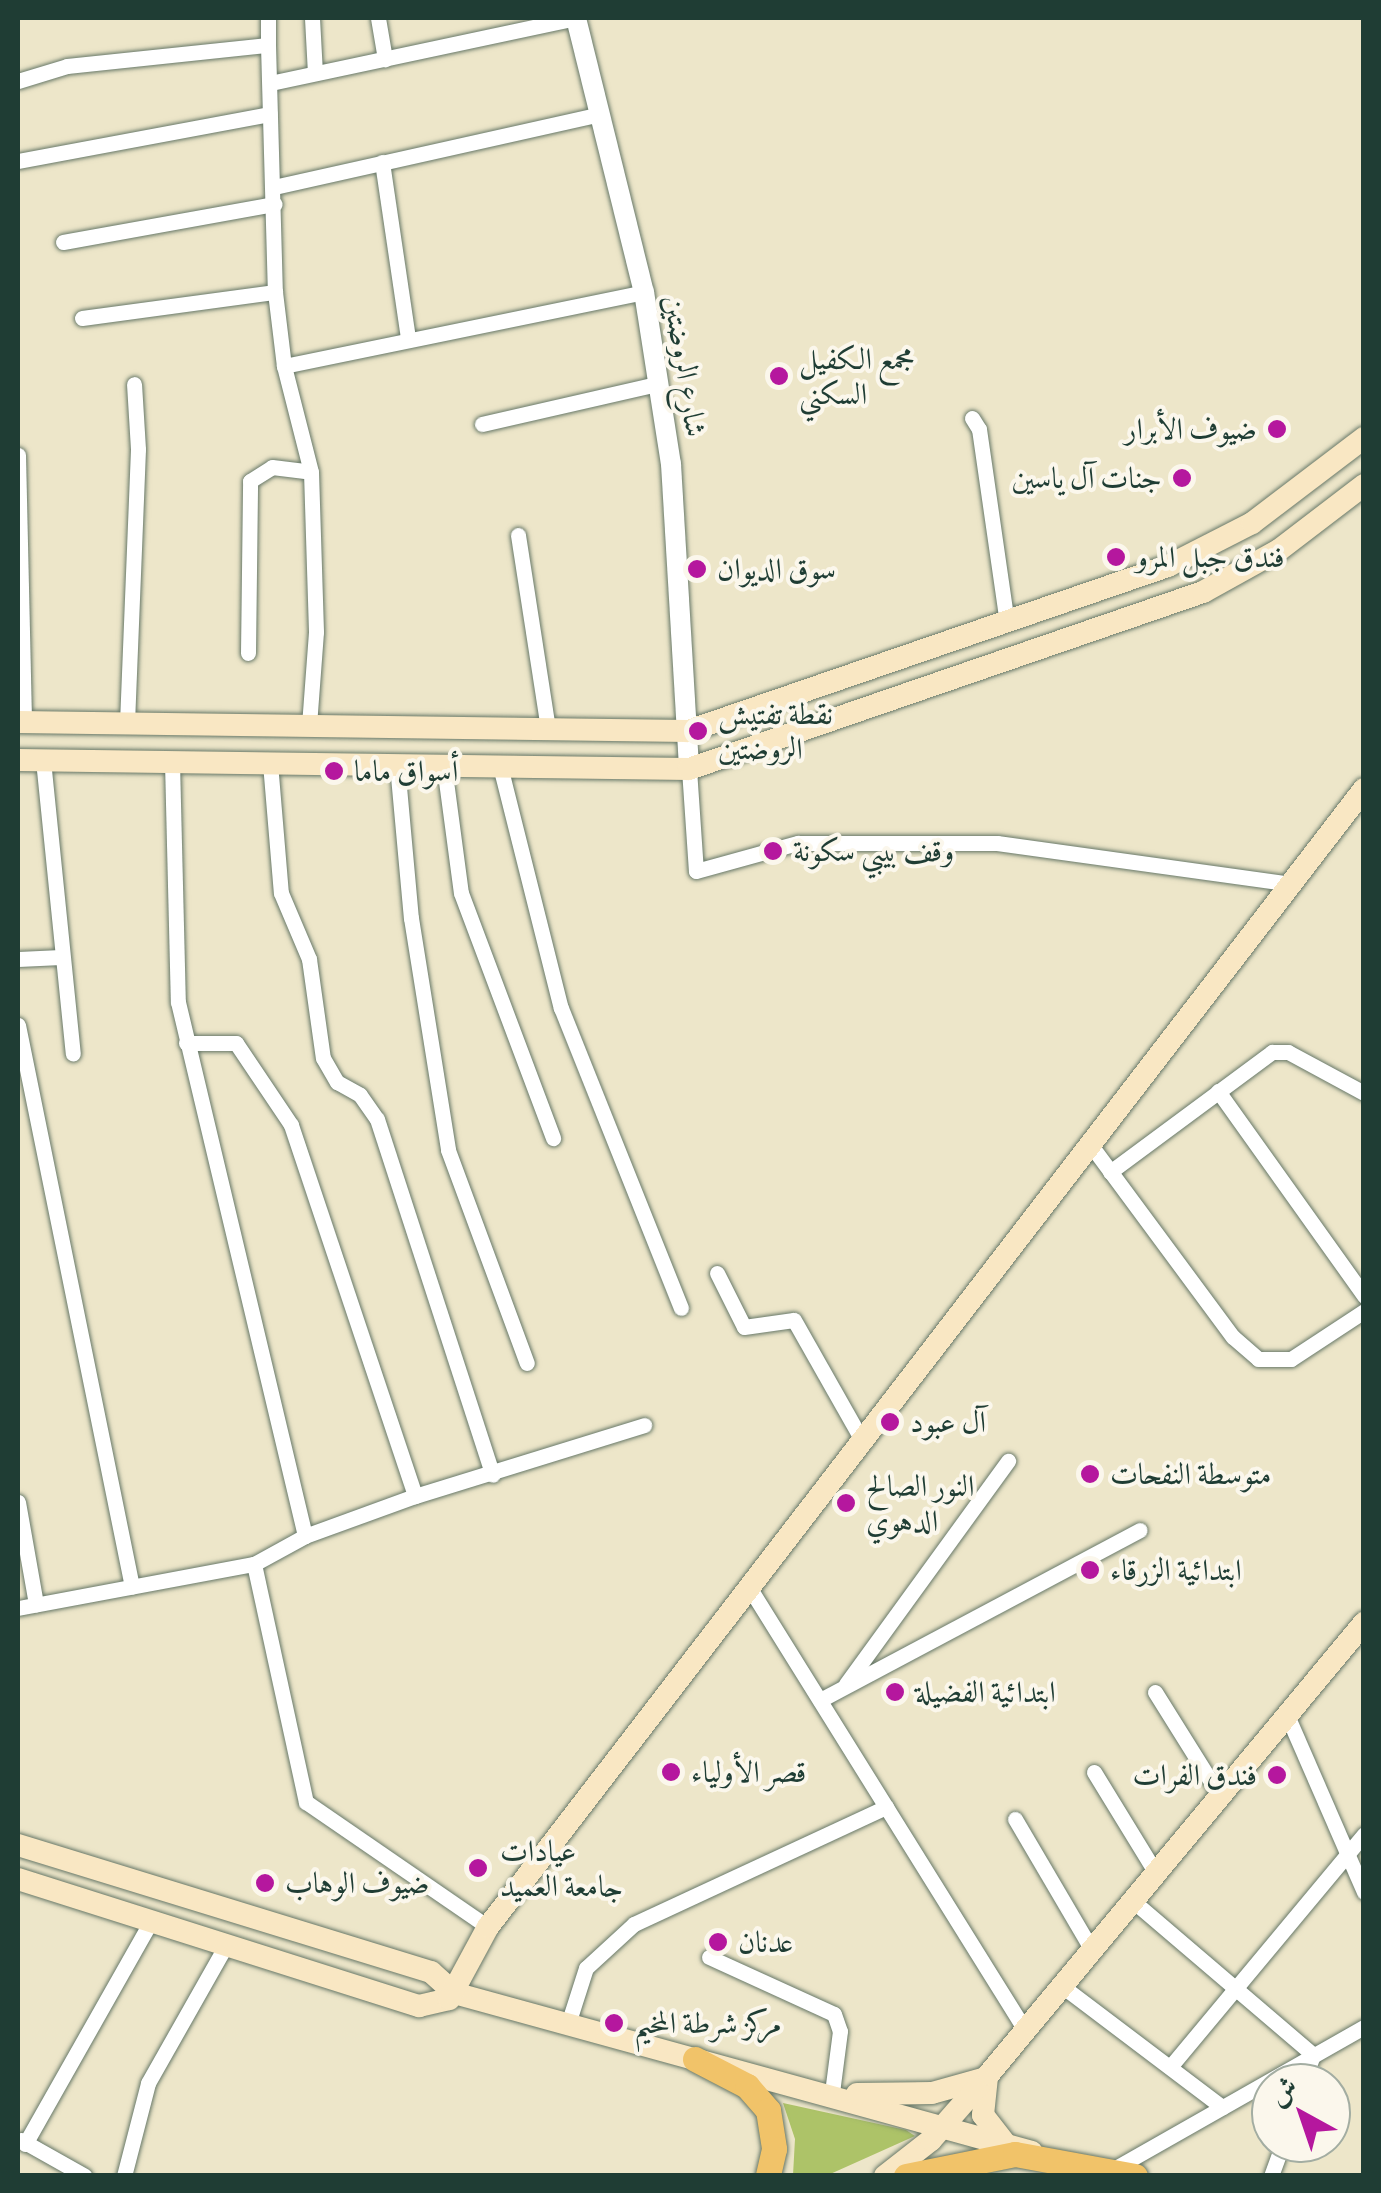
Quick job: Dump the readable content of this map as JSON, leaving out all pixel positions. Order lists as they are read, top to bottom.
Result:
{
  "streets": {
    "street": ["شارع الروضتين"]
  },
  "places": [
    "مجمع الكفيل السكني",
    "ضيوف الأبرار",
    "جنات آل ياسين",
    "فندق جبل المرو",
    "سوق الديوان",
    "نقطة تفتيش الروضتين",
    "أسواق ماما",
    "وقف بيبي سكونة",
    "آل عبود",
    "متوسطة النفحات",
    "النور الصالح الدهوي",
    "ابتدائية الزرقاء",
    "ابتدائية الفضيلة",
    "قصر الأولياء",
    "فندق الفرات",
    "عيادات جامعة العميد",
    "ضيوف الوهاب",
    "عدنان",
    "مركز شرطة المخيم"
  ],
  "north": "top left"
}
